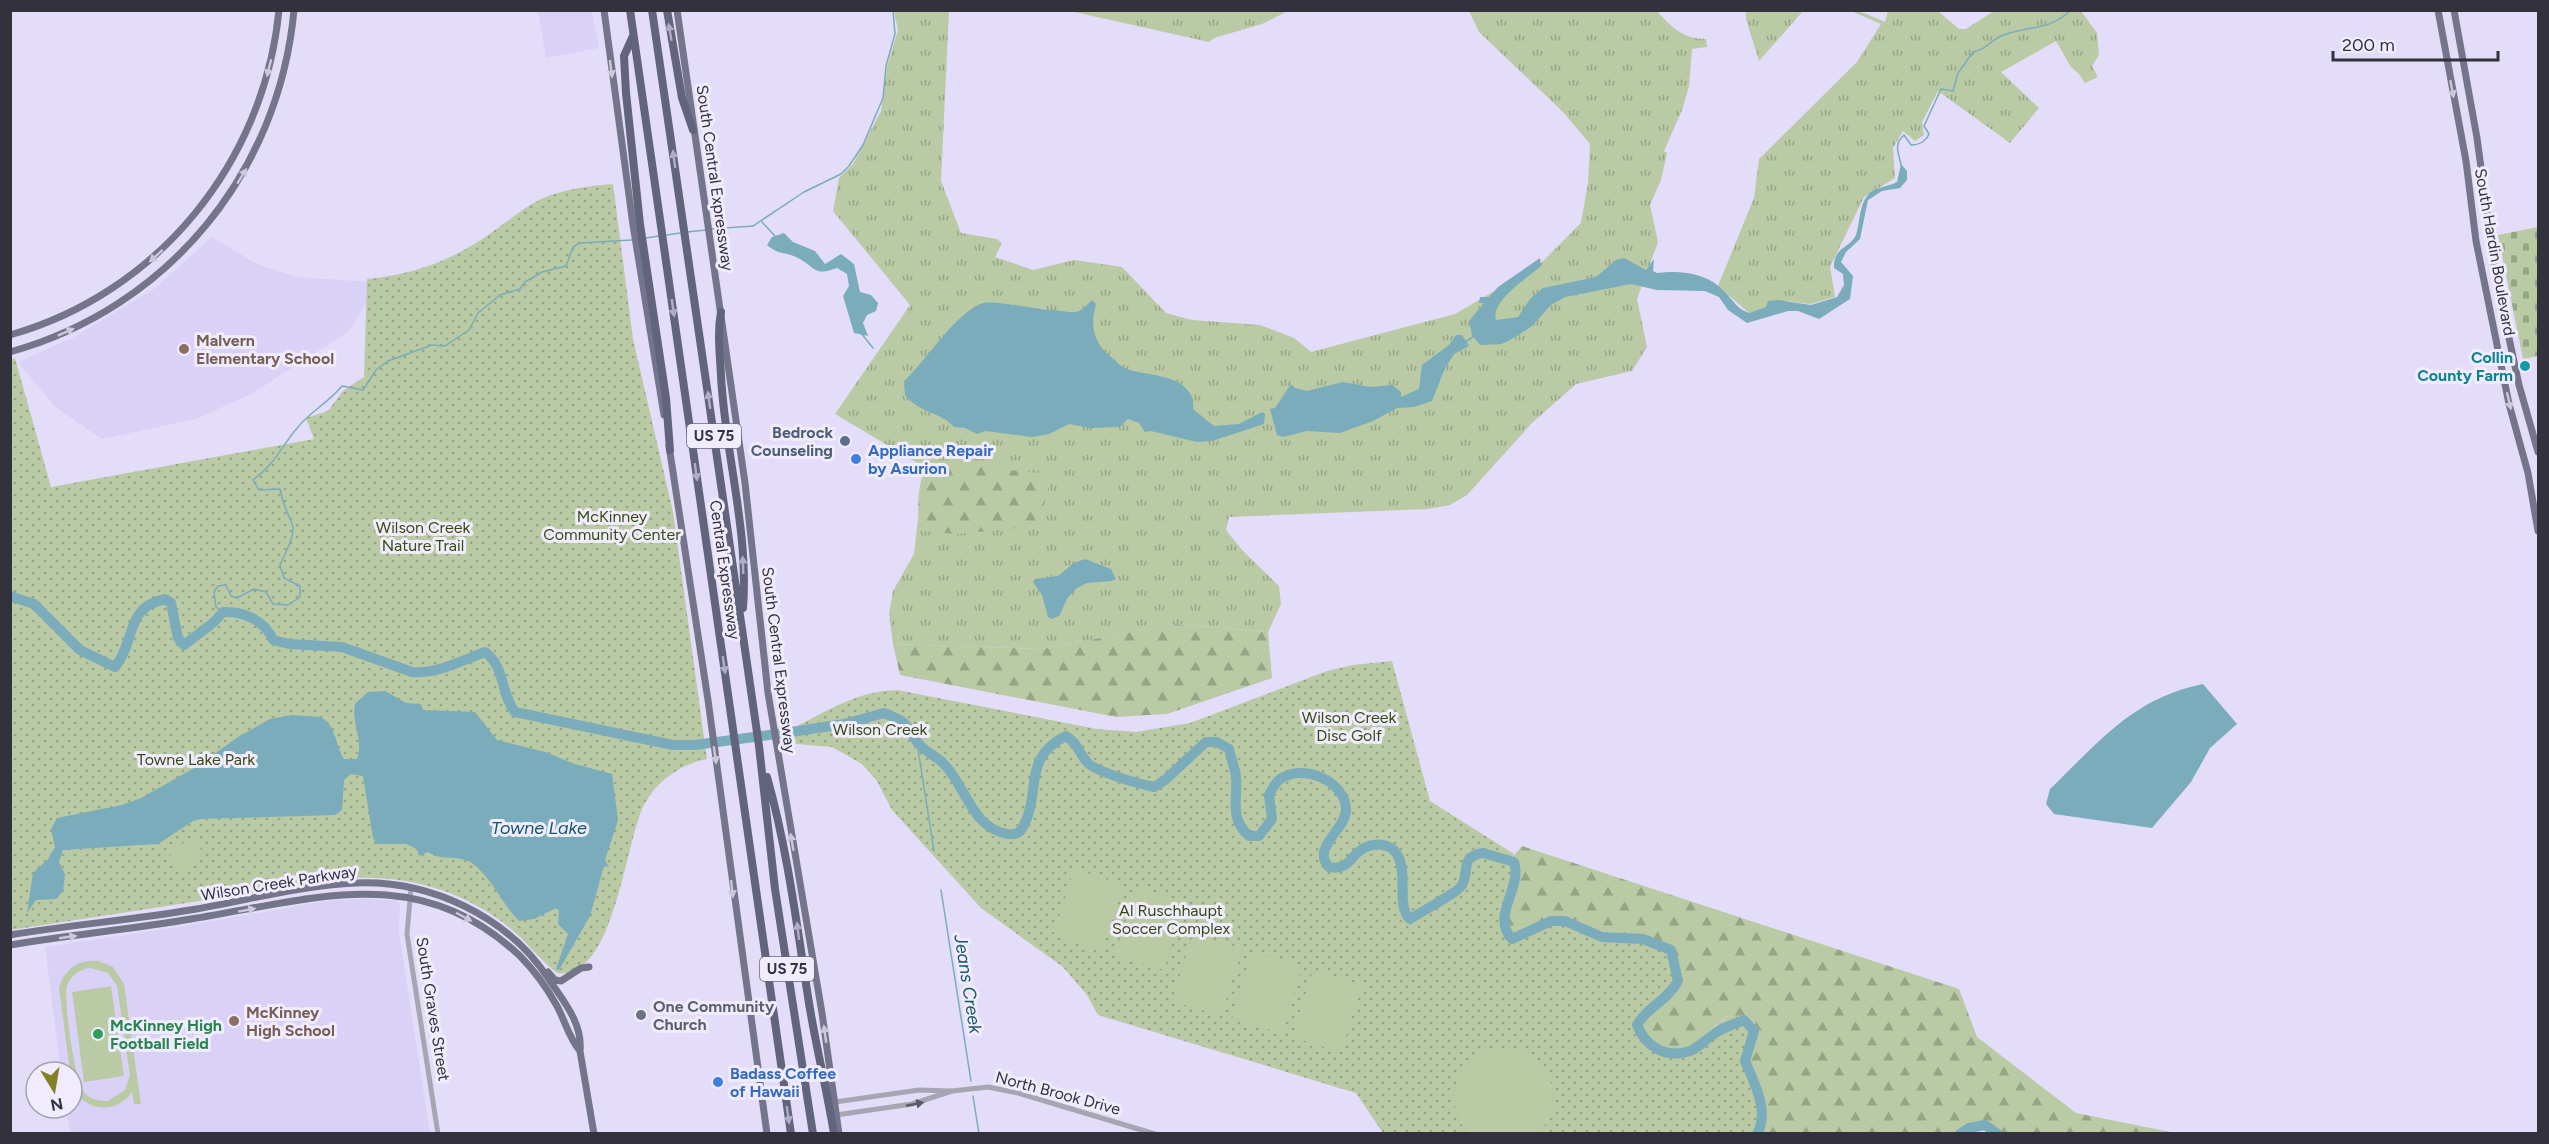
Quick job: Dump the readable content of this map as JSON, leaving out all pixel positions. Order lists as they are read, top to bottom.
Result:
{
  "streets": {
    "highway": ["US 75", "Central Expressway"],
    "main road": ["South Central Expressway", "South Hardin Boulevard", "Wilson Creek Parkway"],
    "street": ["South Graves Street", "North Brook Drive"]
  },
  "crossings": [
    ["South Central Expressway", "North Brook Drive"],
    ["US 75", "Central Expressway"],
    ["Wilson Creek Parkway", "South Graves Street"]
  ],
  "one_way": ["South Central Expressway"],
  "water": ["Towne Lake", "Jeans Creek"],
  "parks": [
    "McKinney Community Center",
    "Wilson Creek Nature Trail",
    "Wilson Creek Disc Golf",
    "Wilson Creek",
    "Towne Lake Park",
    "Al Ruschhaupt Soccer Complex"
  ],
  "places": [
    "Malvern Elementary School",
    "Collin County Farm",
    "Bedrock Counseling",
    "Appliance Repair by Asurion",
    "One Community Church",
    "McKinney High School",
    "McKinney High Football Field",
    "Badass Coffee of Hawaii"
  ],
  "scale_bar": "200 m",
  "north": "bottom"
}
